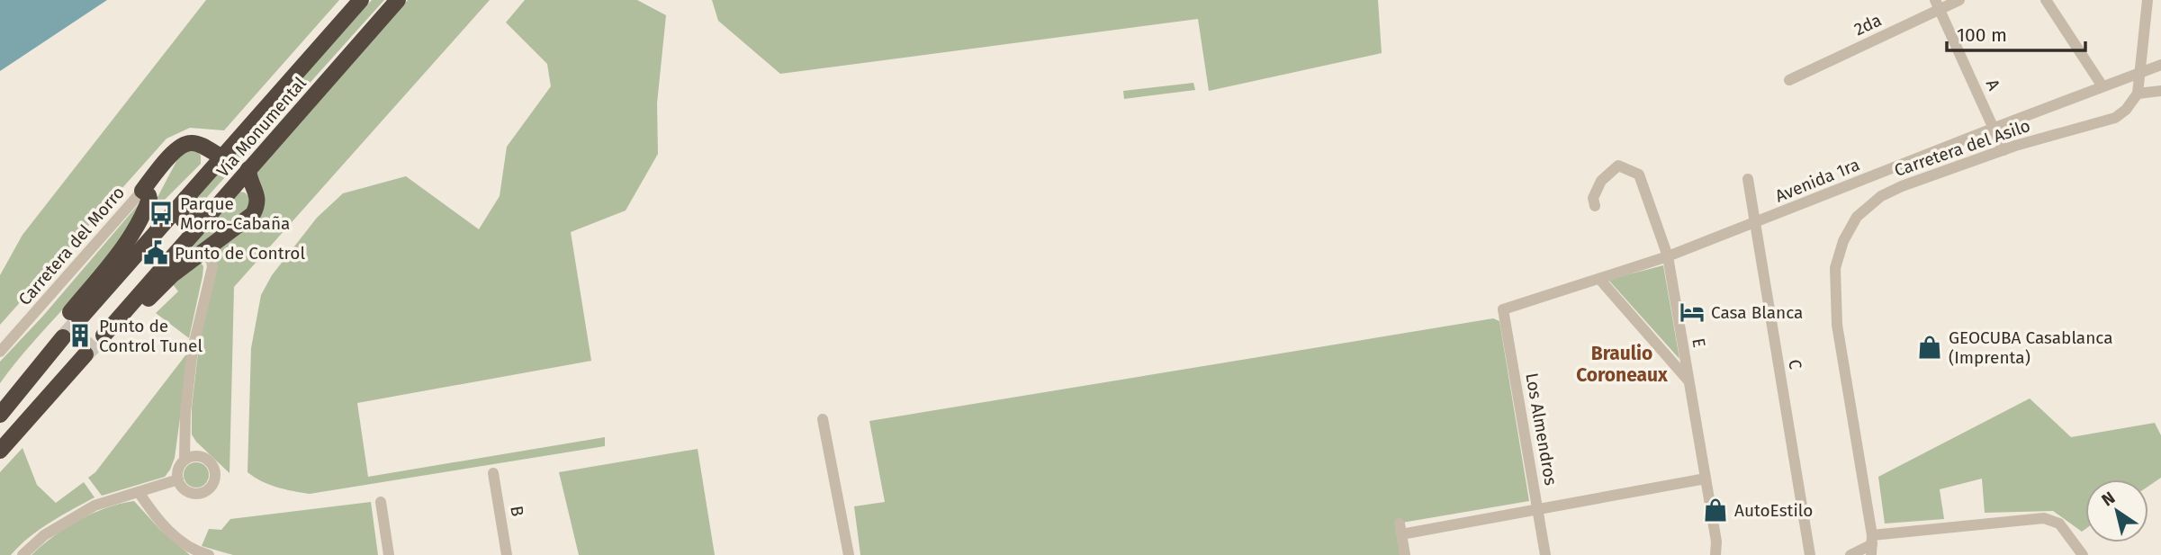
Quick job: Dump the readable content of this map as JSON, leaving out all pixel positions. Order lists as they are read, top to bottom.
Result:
{
  "streets": {
    "highway": ["Vía Monumental"],
    "street": [
      "2da",
      "A",
      "Carretera del Asilo",
      "Avenida 1ra",
      "Carretera del Morro",
      "E",
      "C",
      "Los Almendros",
      "B"
    ]
  },
  "crossings": [
    ["2da", "A"],
    ["A", "Carretera del Asilo"],
    ["A", "Avenida 1ra"],
    ["Vía Monumental", "Carretera del Morro"],
    ["Avenida 1ra", "E"],
    ["Avenida 1ra", "C"],
    ["Avenida 1ra", "Los Almendros"]
  ],
  "districts": ["Braulio Coroneaux"],
  "places": {
    "bus stop": ["Parque Morro-Cabaña"],
    "public building": ["Punto de Control"],
    "hotel": ["Casa Blanca"],
    "building": ["Punto de Control Tunel"],
    "shop": ["GEOCUBA Casablanca (Imprenta)", "AutoEstilo"]
  },
  "scale_bar": "100 m",
  "north": "top left"
}
